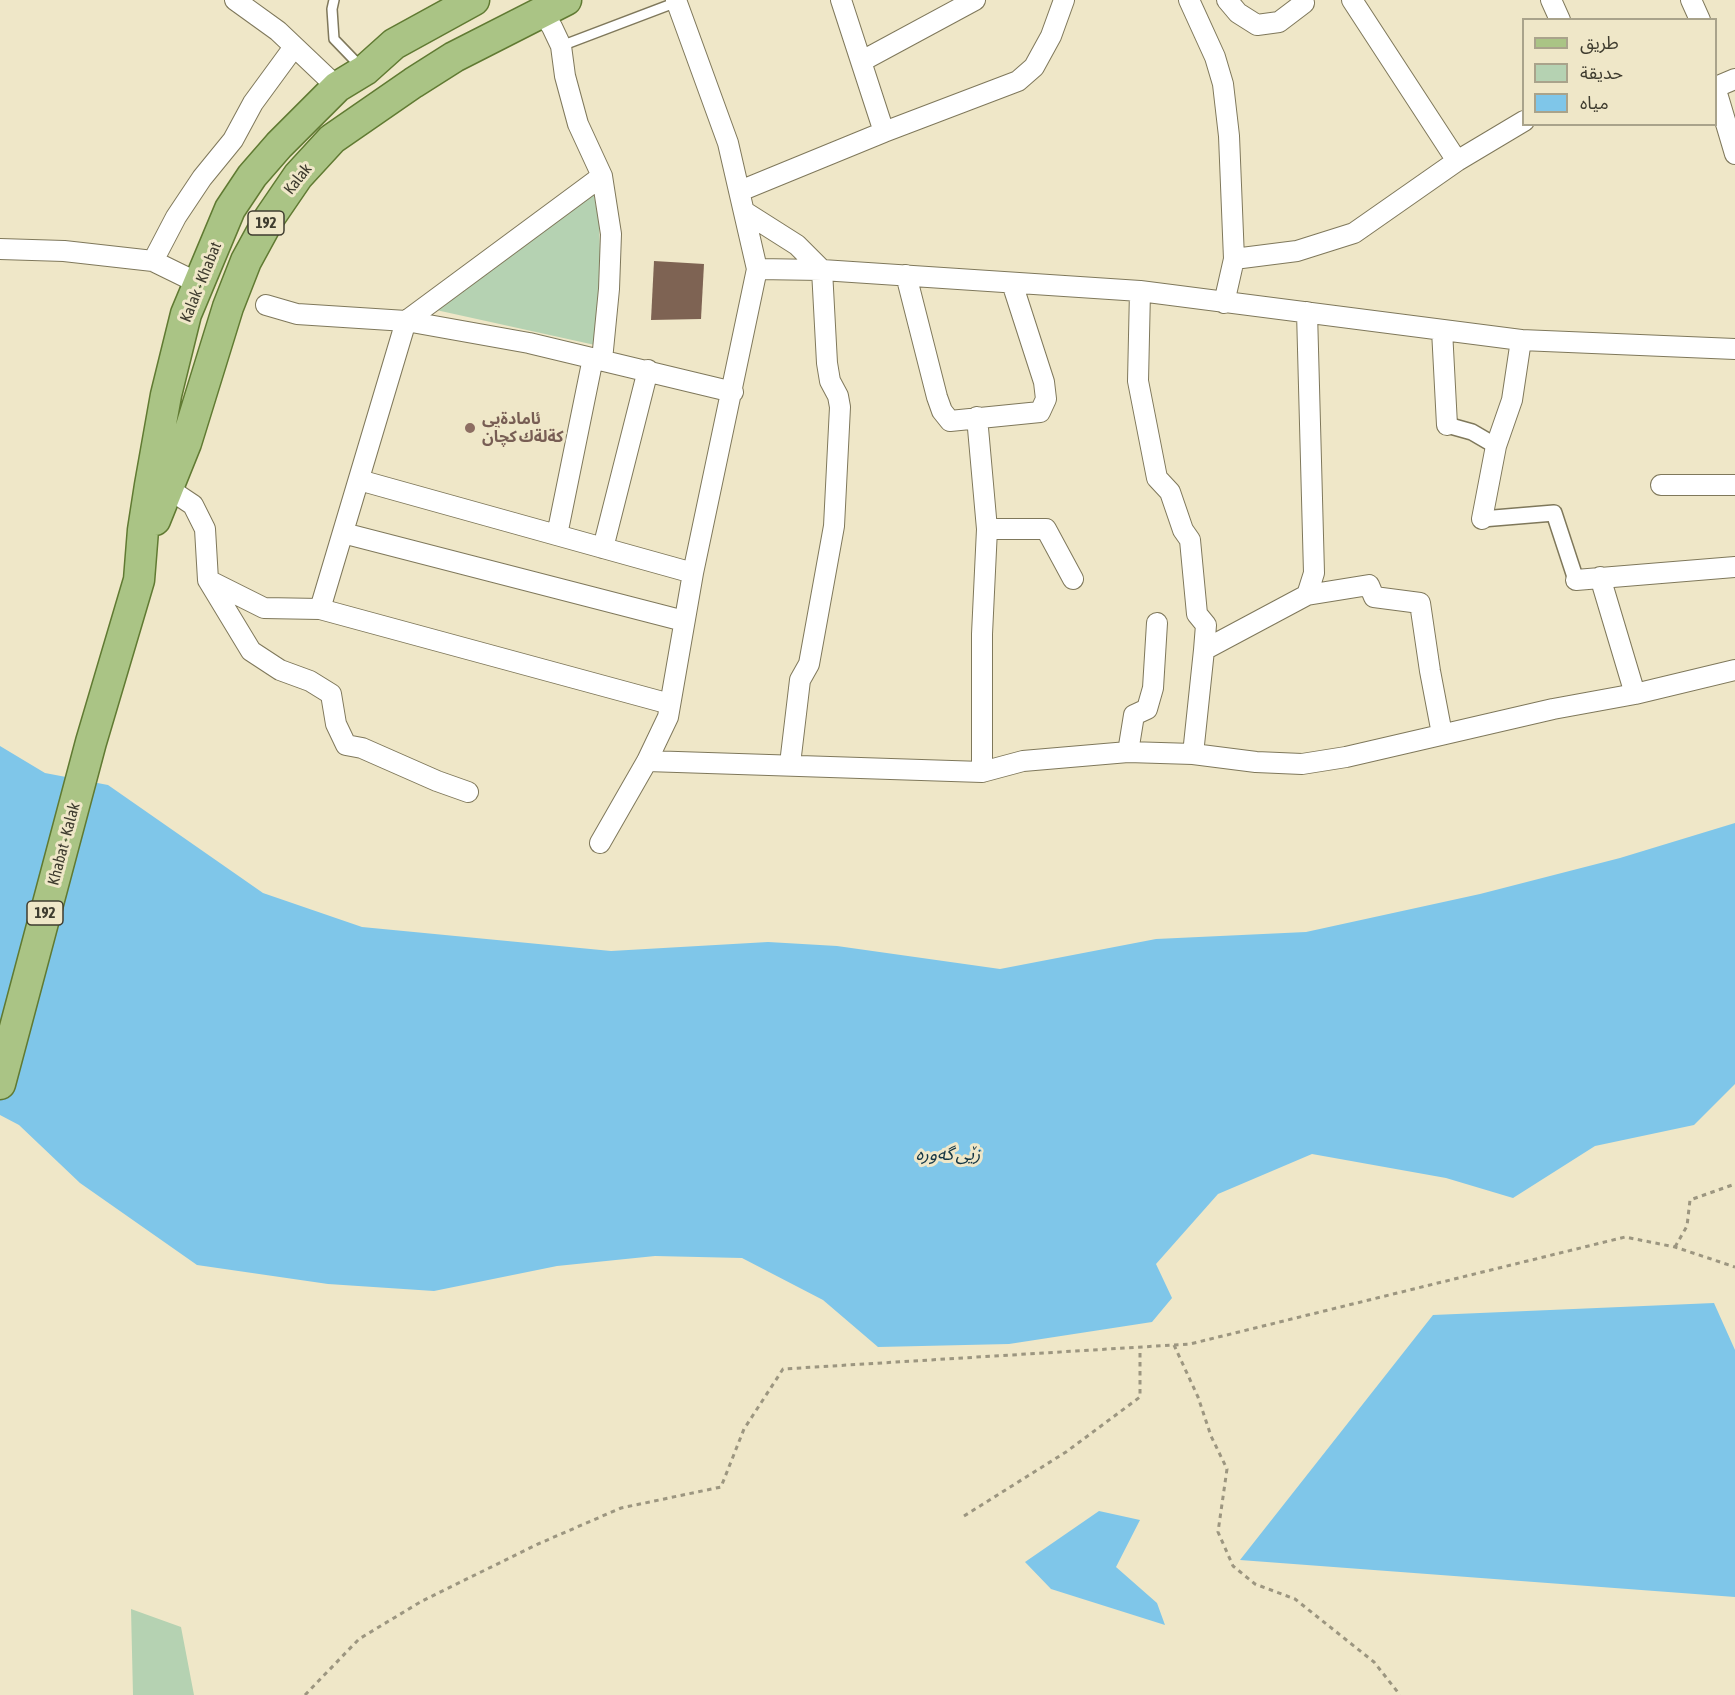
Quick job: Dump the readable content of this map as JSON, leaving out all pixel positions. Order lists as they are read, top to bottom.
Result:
{
  "streets": {
    "main road": [
      "Kalak",
      "192",
      "Kalak - Khabat",
      "Khabat - Kalak"
    ]
  },
  "crossings": [
    ["Kalak", "Kalak - Khabat"],
    ["Kalak - Khabat", "Khabat - Kalak"]
  ],
  "water": ["زێی گەورە"],
  "places": ["ئامادةيى كةلةك كچان"],
  "legend": ["طريق", "حديقة", "مياه"]
}
